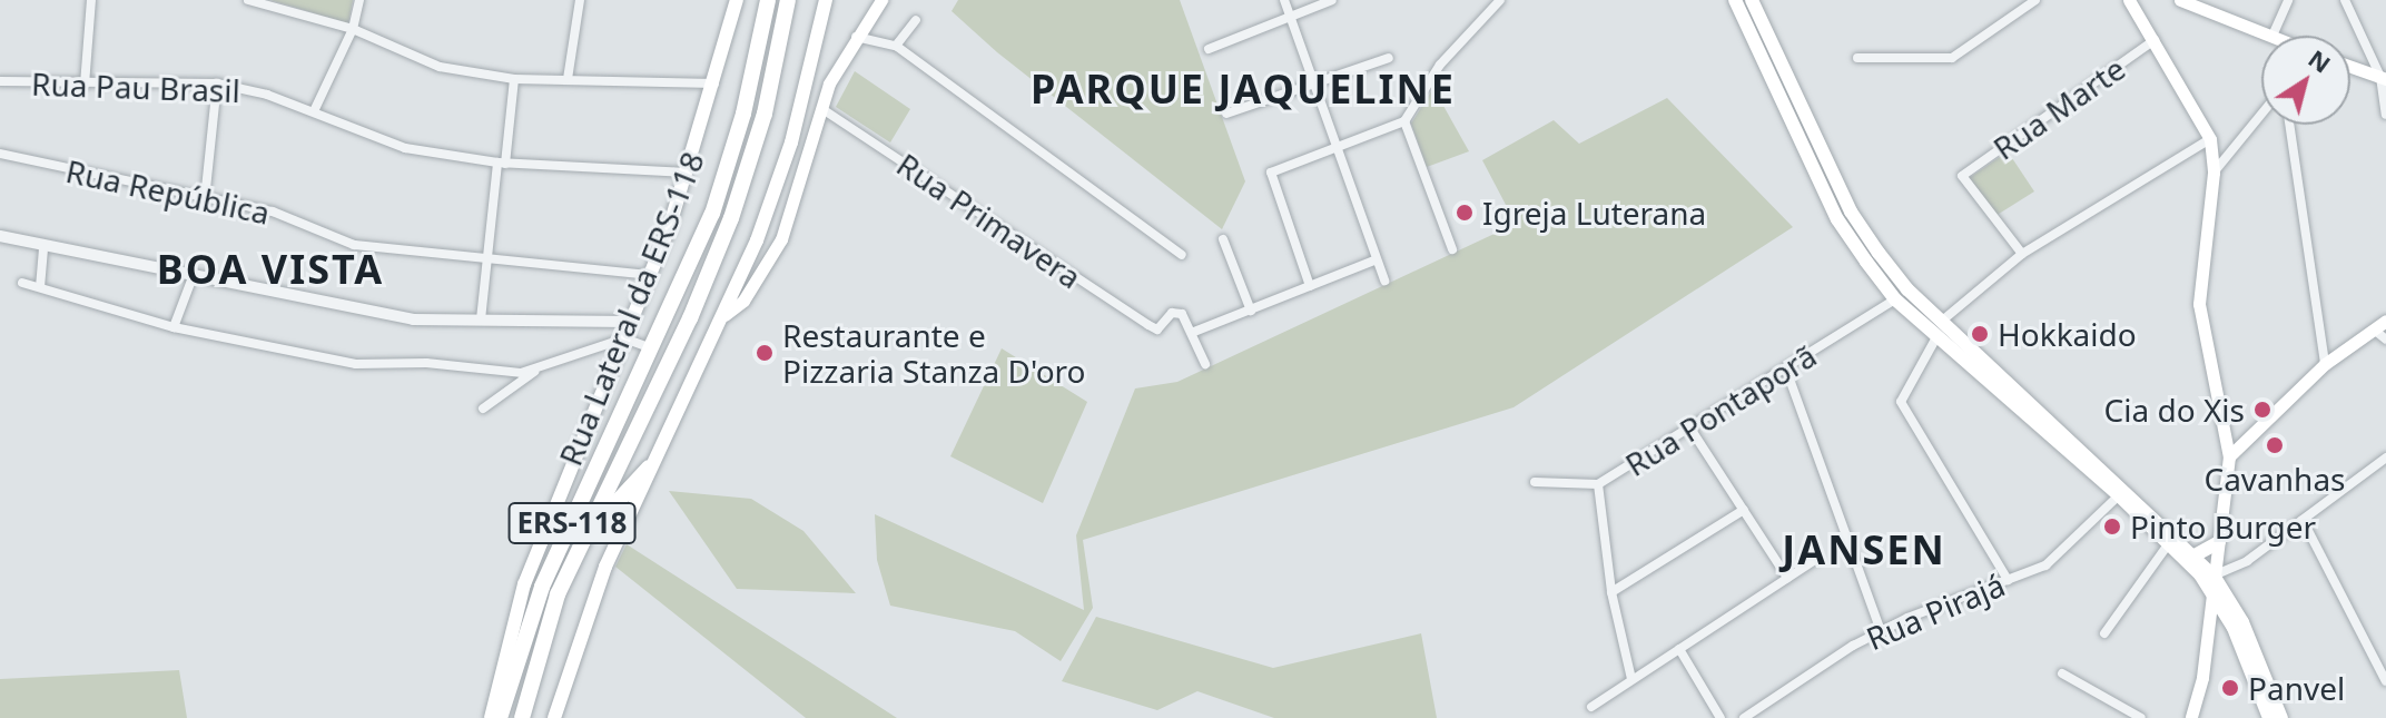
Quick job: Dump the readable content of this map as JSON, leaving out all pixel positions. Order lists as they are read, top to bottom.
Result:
{
  "streets": {
    "highway": ["ERS-118"],
    "main road": ["Rua Lateral da ERS-118"],
    "street": [
      "Rua Pau Brasil",
      "Rua Marte",
      "Rua República",
      "Rua Primavera",
      "Rua Pontaporã",
      "Rua Pirajá"
    ]
  },
  "crossings": [
    ["Rua Pau Brasil", "Rua Lateral da ERS-118"],
    ["Rua República", "Rua Lateral da ERS-118"]
  ],
  "districts": ["PARQUE JAQUELINE", "BOA VISTA", "JANSEN"],
  "places": [
    "Igreja Luterana",
    "Hokkaido",
    "Restaurante e Pizzaria Stanza D'oro",
    "Cia do Xis",
    "Cavanhas",
    "Pinto Burger",
    "Panvel"
  ],
  "north": "top right"
}
